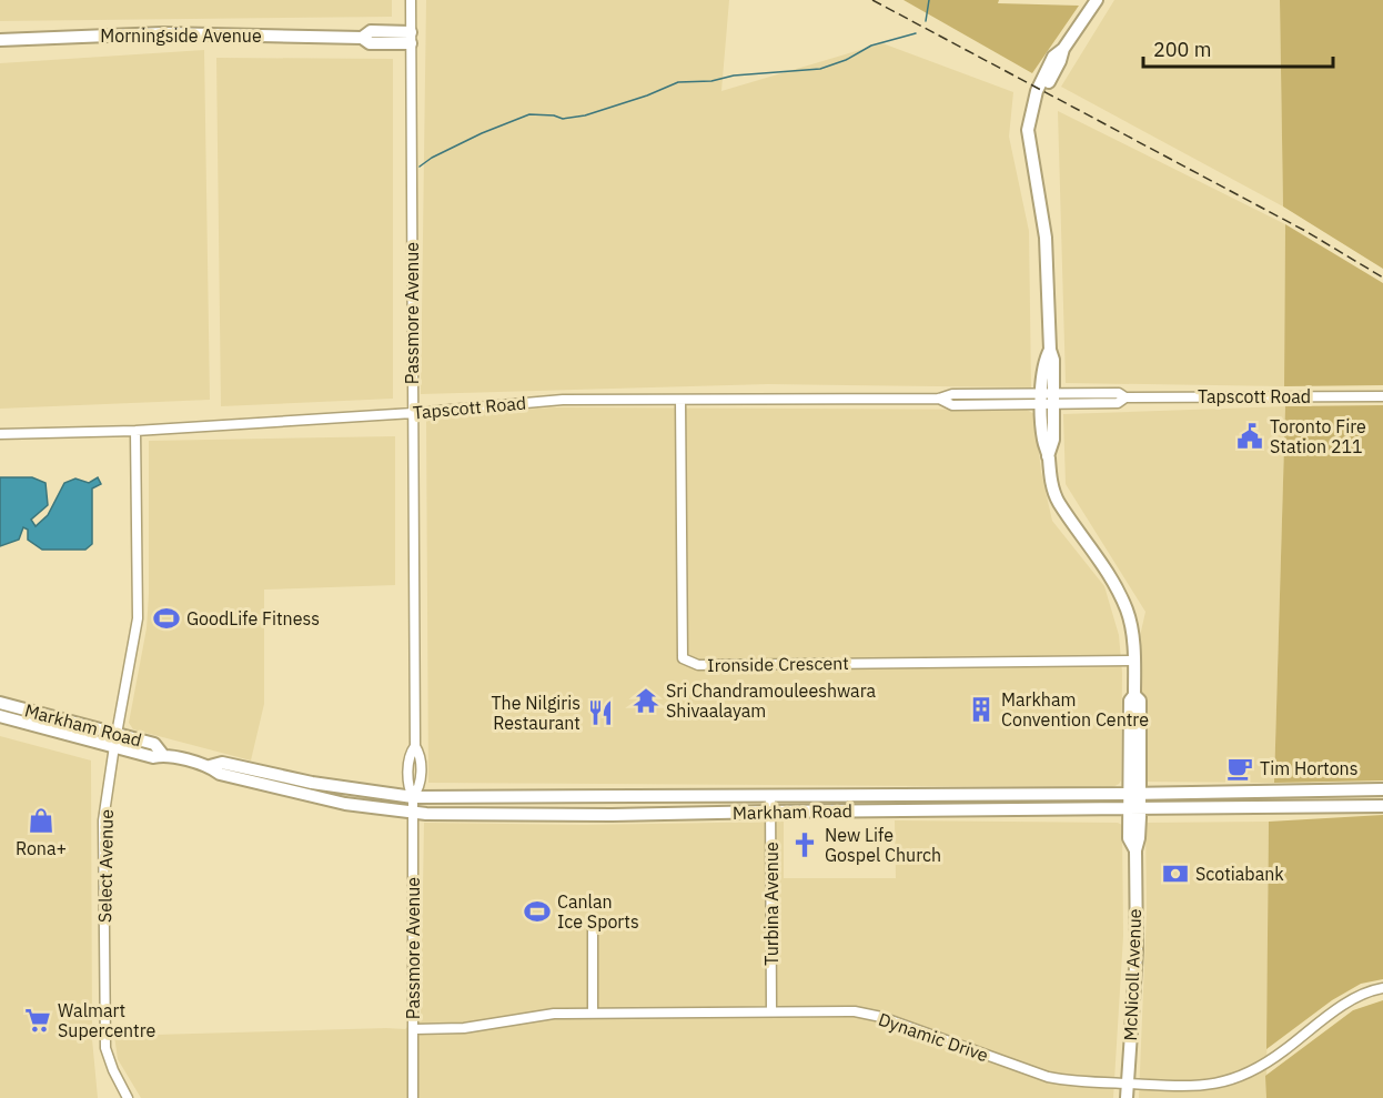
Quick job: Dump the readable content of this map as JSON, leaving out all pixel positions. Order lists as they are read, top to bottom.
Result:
{
  "streets": {
    "main road": ["Morningside Avenue", "Markham Road", "McNicoll Avenue"],
    "street": [
      "Passmore Avenue",
      "Tapscott Road",
      "Ironside Crescent",
      "Select Avenue",
      "Turbina Avenue",
      "Dynamic Drive"
    ]
  },
  "crossings": [
    ["Morningside Avenue", "Passmore Avenue"],
    ["Passmore Avenue", "Tapscott Road"],
    ["Passmore Avenue", "Markham Road"],
    ["Passmore Avenue", "Dynamic Drive"],
    ["Tapscott Road", "Ironside Crescent"],
    ["Tapscott Road", "Select Avenue"],
    ["Tapscott Road", "McNicoll Avenue"],
    ["Ironside Crescent", "McNicoll Avenue"],
    ["Markham Road", "Select Avenue"],
    ["Markham Road", "Turbina Avenue"],
    ["Markham Road", "McNicoll Avenue"],
    ["Turbina Avenue", "Dynamic Drive"],
    ["McNicoll Avenue", "Dynamic Drive"]
  ],
  "places": {
    "public building": ["Toronto Fire Station 211"],
    "sports": ["GoodLife Fitness", "Canlan Ice Sports"],
    "temple": ["Sri Chandramouleeshwara Shivaalayam"],
    "building": ["Markham Convention Centre"],
    "restaurant": ["The Nilgiris Restaurant"],
    "cafe": ["Tim Hortons"],
    "shop": ["Rona+"],
    "church": ["New Life Gospel Church"],
    "bank": ["Scotiabank"],
    "supermarket": ["Walmart Supercentre"]
  },
  "scale_bar": "200 m"
}
